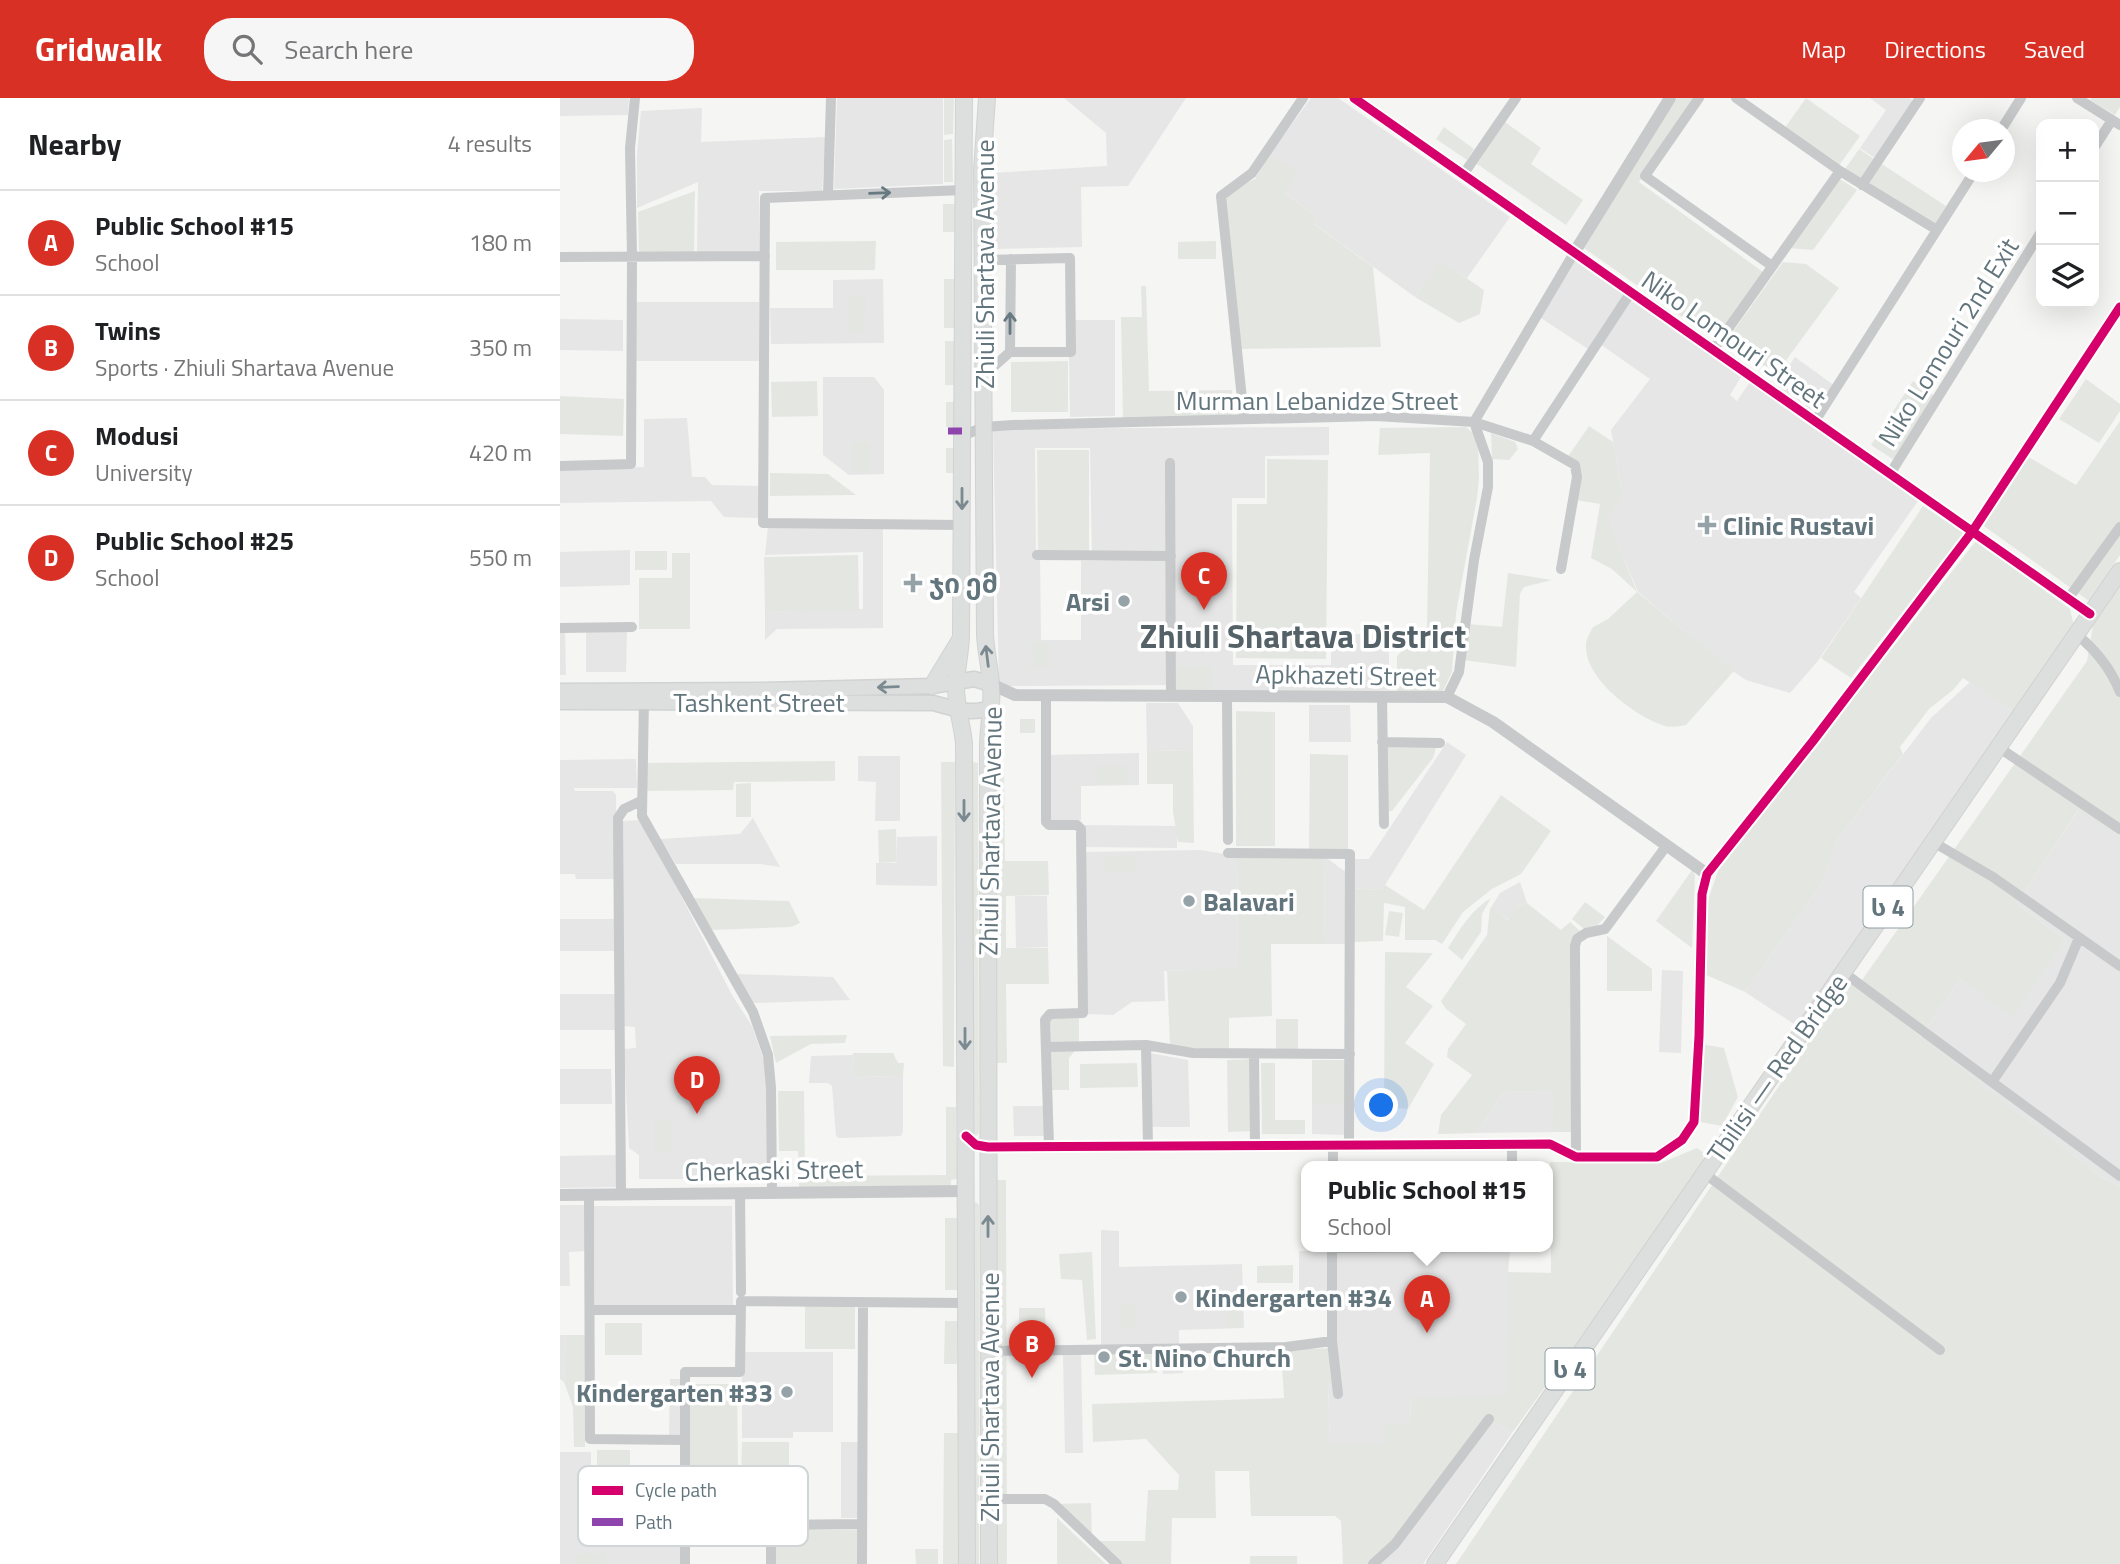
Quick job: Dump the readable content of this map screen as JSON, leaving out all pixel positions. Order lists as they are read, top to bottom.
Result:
{
  "streets": {
    "main road": [
      "Zhiuli Shartava Avenue",
      "Tashkent Street",
      "ს 4",
      "Tbilisi — Red Bridge"
    ],
    "street": [
      "Niko Lomouri Street",
      "Niko Lomouri 2nd Exit",
      "Murman Lebanidze Street",
      "Apkhazeti Street",
      "Cherkaski Street"
    ]
  },
  "crossings": [
    ["Zhiuli Shartava Avenue", "Murman Lebanidze Street"],
    ["Zhiuli Shartava Avenue", "Apkhazeti Street"],
    ["Zhiuli Shartava Avenue", "Tashkent Street"],
    ["Zhiuli Shartava Avenue", "Cherkaski Street"],
    ["Niko Lomouri Street", "Niko Lomouri 2nd Exit"],
    ["Niko Lomouri Street", "Tbilisi — Red Bridge"],
    ["Murman Lebanidze Street", "Apkhazeti Street"],
    ["Apkhazeti Street", "Tashkent Street"]
  ],
  "districts": ["Zhiuli Shartava District"],
  "places": {
    "health": ["Clinic Rustavi", "ჯი ემ"],
    "other": [
      "Arsi",
      "Balavari",
      "Kindergarten #34",
      "St. Nino Church",
      "Kindergarten #33"
    ]
  },
  "legend": ["Cycle path", "Path"],
  "north": "bottom left",
  "page": {
    "header": "Gridwalk",
    "search": "Search here",
    "nav": ["Map", "Directions", "Saved"],
    "heading": ["Nearby", "4 results"],
    "map_buttons": ["+", "−"],
    "list": [
      {
        "mark": "A",
        "name": "Public School #15",
        "note": "School",
        "value": "180 m"
      },
      {
        "mark": "B",
        "name": "Twins",
        "note": "Sports · Zhiuli Shartava Avenue",
        "value": "350 m"
      },
      {
        "mark": "C",
        "name": "Modusi",
        "note": "University",
        "value": "420 m"
      },
      {
        "mark": "D",
        "name": "Public School #25",
        "note": "School",
        "value": "550 m"
      }
    ],
    "pins": [
      "C",
      "D",
      "A",
      "B"
    ],
    "popup": ["Public School #15", "School"]
  }
}
